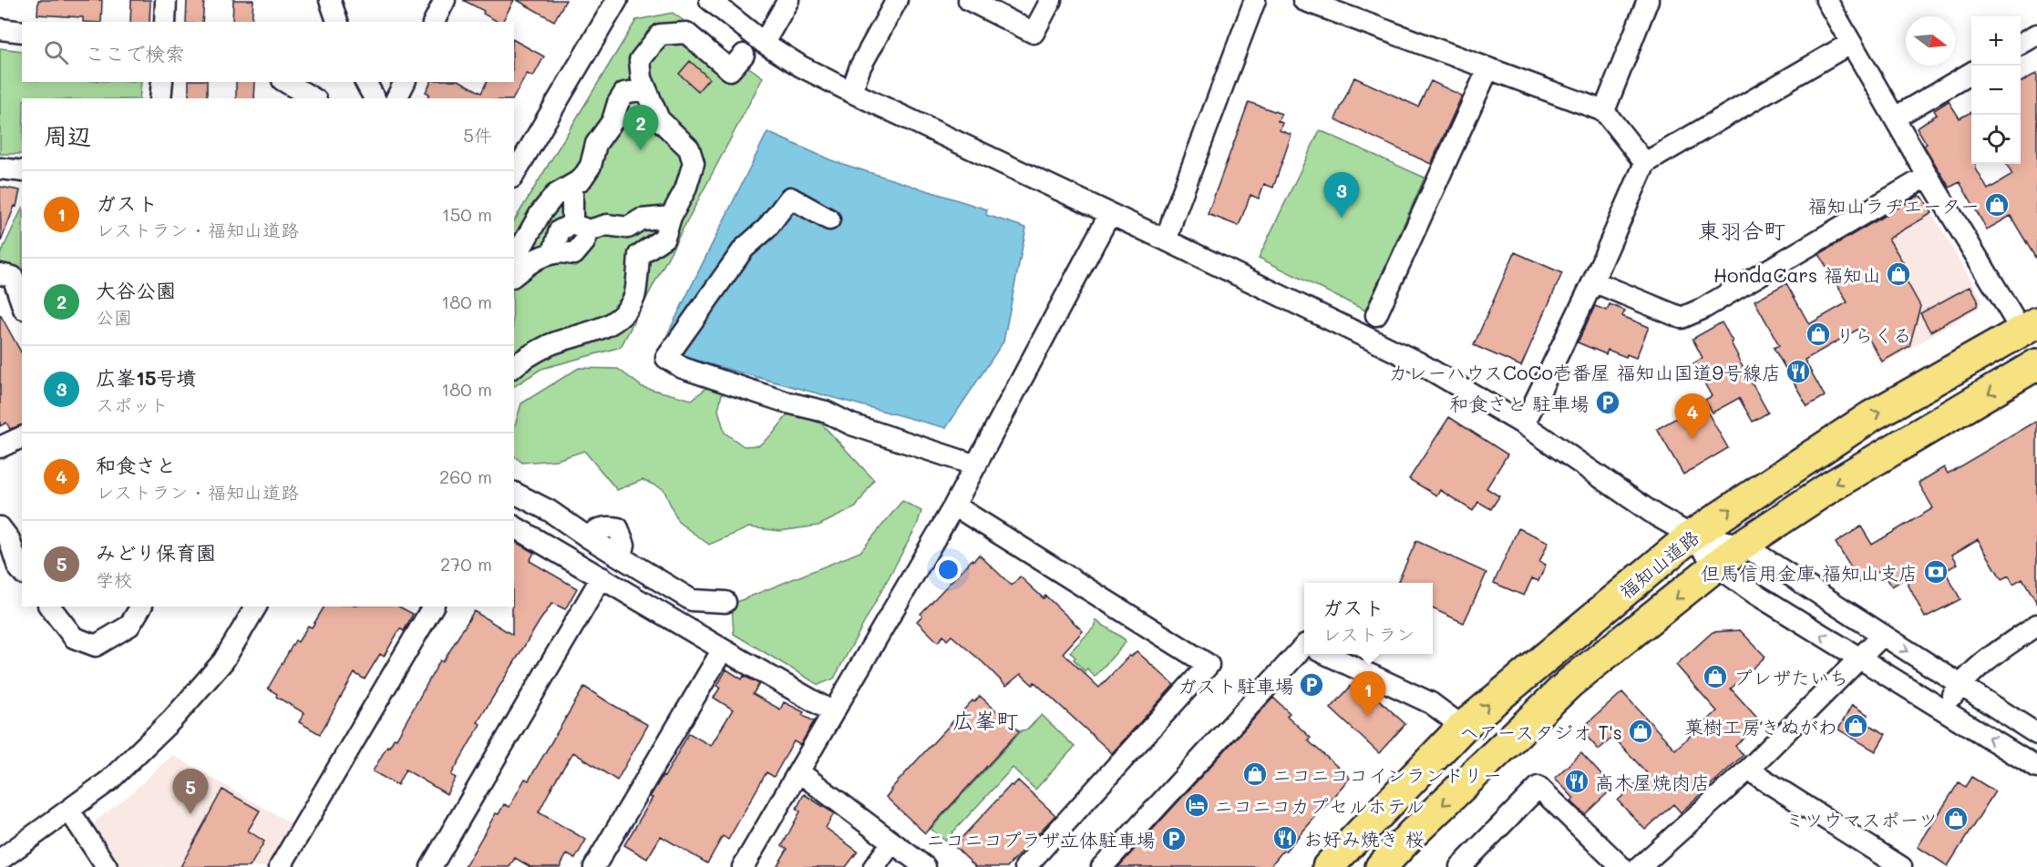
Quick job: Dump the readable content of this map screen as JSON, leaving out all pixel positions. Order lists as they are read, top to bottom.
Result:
{
  "streets": {
    "highway": ["福知山道路"]
  },
  "districts": ["東羽合町", "広峯町"],
  "places": {
    "shop": [
      "福知山ラヂエーター",
      "HondaCars 福知山",
      "りらくる",
      "プレザたいち",
      "菓樹工房きぬがわ",
      "ヘアースタジオ T's",
      "ニコニココインランドリー",
      "ミツウマスポーツ"
    ],
    "restaurant": ["カレーハウスCoCo壱番屋 福知山国道9号線店", "高木屋焼肉店", "お好み焼き 桜"],
    "parking": ["和食さと 駐車場", "ガスト駐車場", "ニコニコプラザ立体駐車場"],
    "bank": ["但馬信用金庫 福知山支店"],
    "hotel": ["ニコニコカプセルホテル"]
  },
  "north": "right",
  "page": {
    "map_buttons": ["+", "−"],
    "search": "ここで検索",
    "heading": ["周辺", "5件"],
    "pins": [
      "2",
      "3",
      "4",
      "1",
      "5"
    ],
    "list": [
      {
        "mark": "1",
        "name": "ガスト",
        "note": "レストラン · 福知山道路",
        "value": "150 m"
      },
      {
        "mark": "2",
        "name": "大谷公園",
        "note": "公園",
        "value": "180 m"
      },
      {
        "mark": "3",
        "name": "広峯15号墳",
        "note": "スポット",
        "value": "180 m"
      },
      {
        "mark": "4",
        "name": "和食さと",
        "note": "レストラン · 福知山道路",
        "value": "260 m"
      },
      {
        "mark": "5",
        "name": "みどり保育園",
        "note": "学校",
        "value": "270 m"
      }
    ],
    "popup": ["ガスト", "レストラン"]
  }
}
